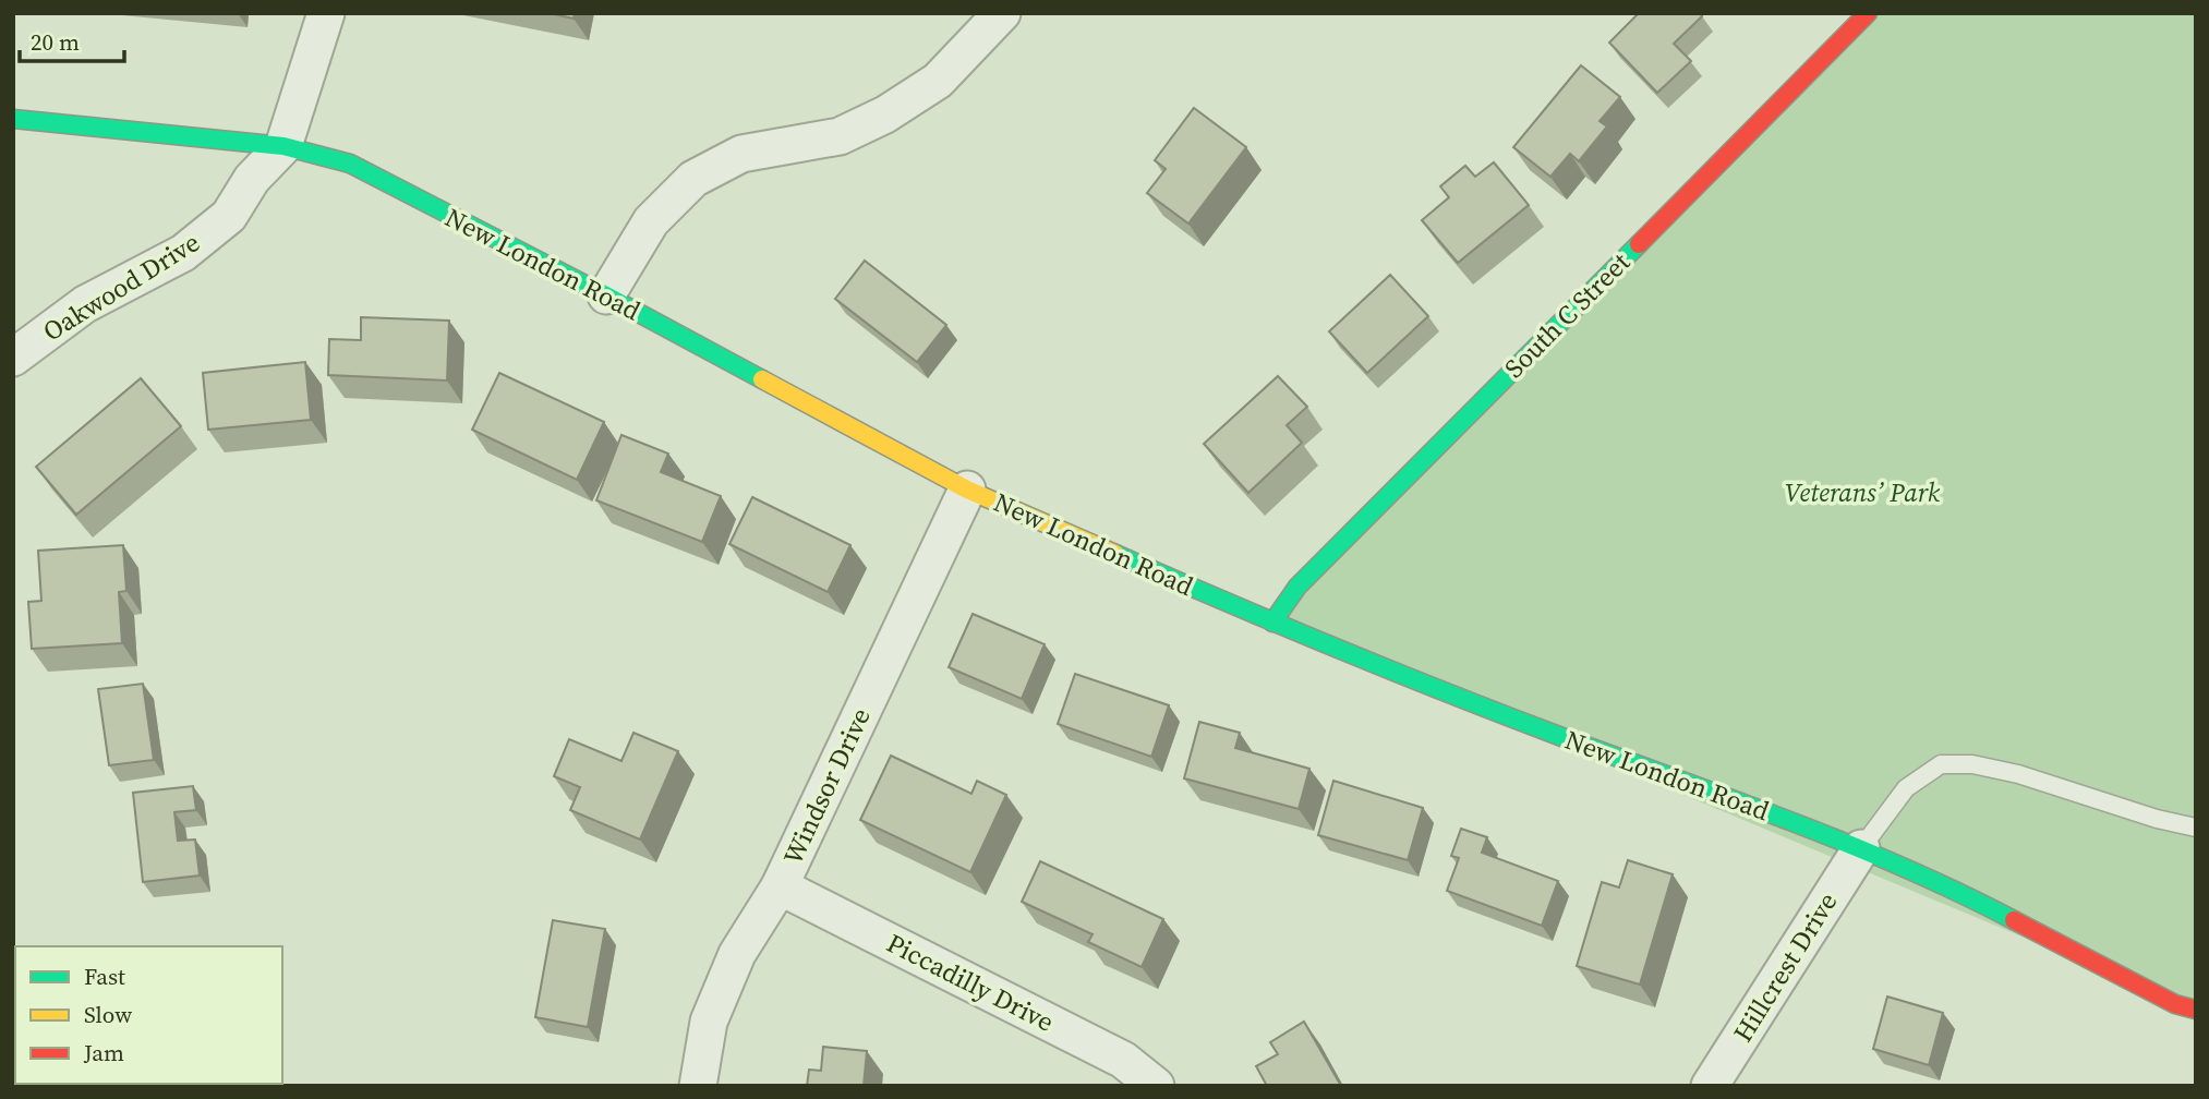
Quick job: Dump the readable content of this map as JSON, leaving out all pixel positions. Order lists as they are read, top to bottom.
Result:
{
  "streets": {
    "street": [
      "New London Road",
      "Oakwood Drive",
      "South C Street",
      "Windsor Drive",
      "Hillcrest Drive",
      "Piccadilly Drive"
    ]
  },
  "crossings": [
    ["New London Road", "Oakwood Drive"],
    ["New London Road", "South C Street"],
    ["New London Road", "Windsor Drive"],
    ["New London Road", "Hillcrest Drive"],
    ["Windsor Drive", "Piccadilly Drive"]
  ],
  "parks": ["Veterans’ Park"],
  "legend": ["Fast", "Slow", "Jam"],
  "scale_bar": "20 m"
}
